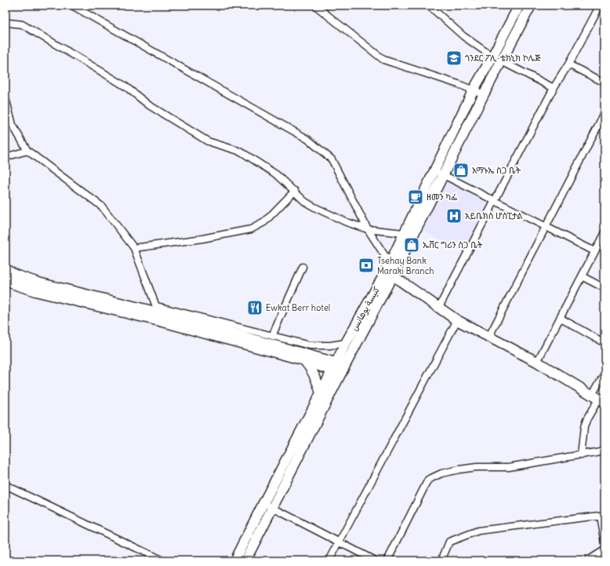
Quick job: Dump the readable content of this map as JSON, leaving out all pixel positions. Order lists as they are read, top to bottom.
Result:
{
  "streets": {
    "street": ["كنيسة يوهانس"]
  },
  "places": {
    "school or university": ["ጎንደር ፖሊ-ቴክኒክ ኮሌጅ"],
    "shop": ["አማኑኤ ስጋ ቤት", "ኤቨር ግሪን ስጋ ቤት"],
    "cafe": ["ዘመን ካፌ"],
    "hospital": ["አይቤክስ ሆስፒታል"],
    "bank": ["Tsehay Bank Maraki Branch"],
    "restaurant": ["Ewkat Berr hotel"]
  }
}
